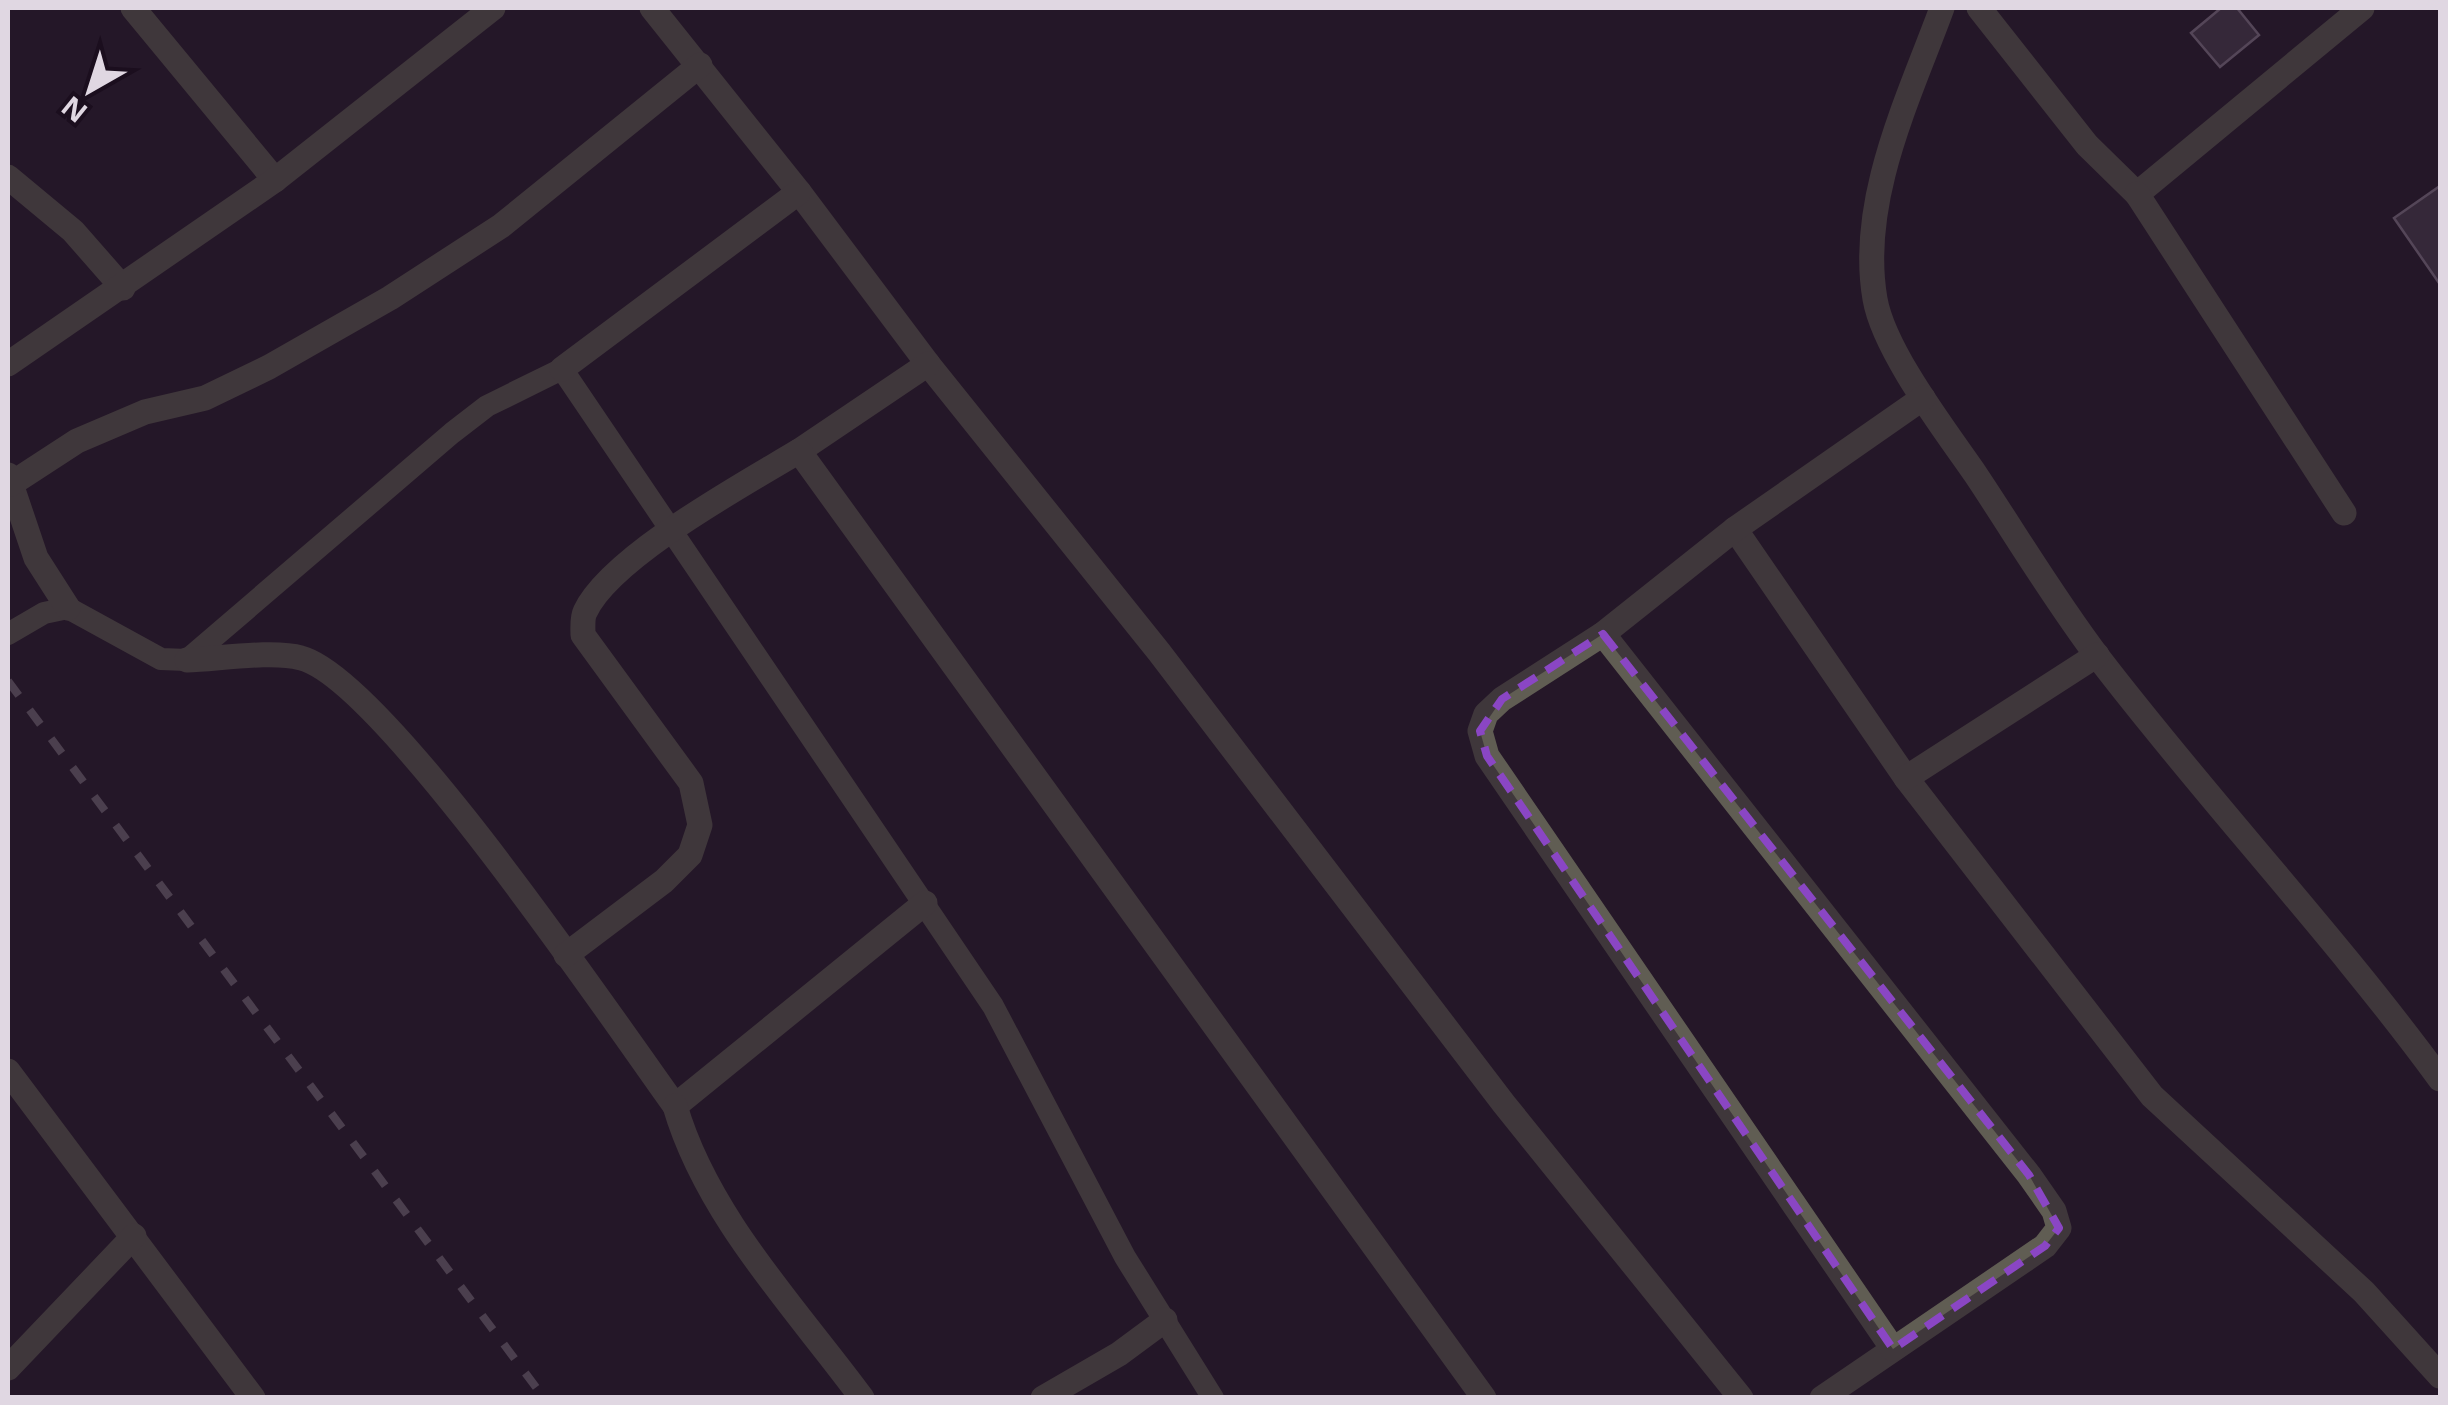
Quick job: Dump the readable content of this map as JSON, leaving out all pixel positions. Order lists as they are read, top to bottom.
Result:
{
  "north": "bottom left"
}
